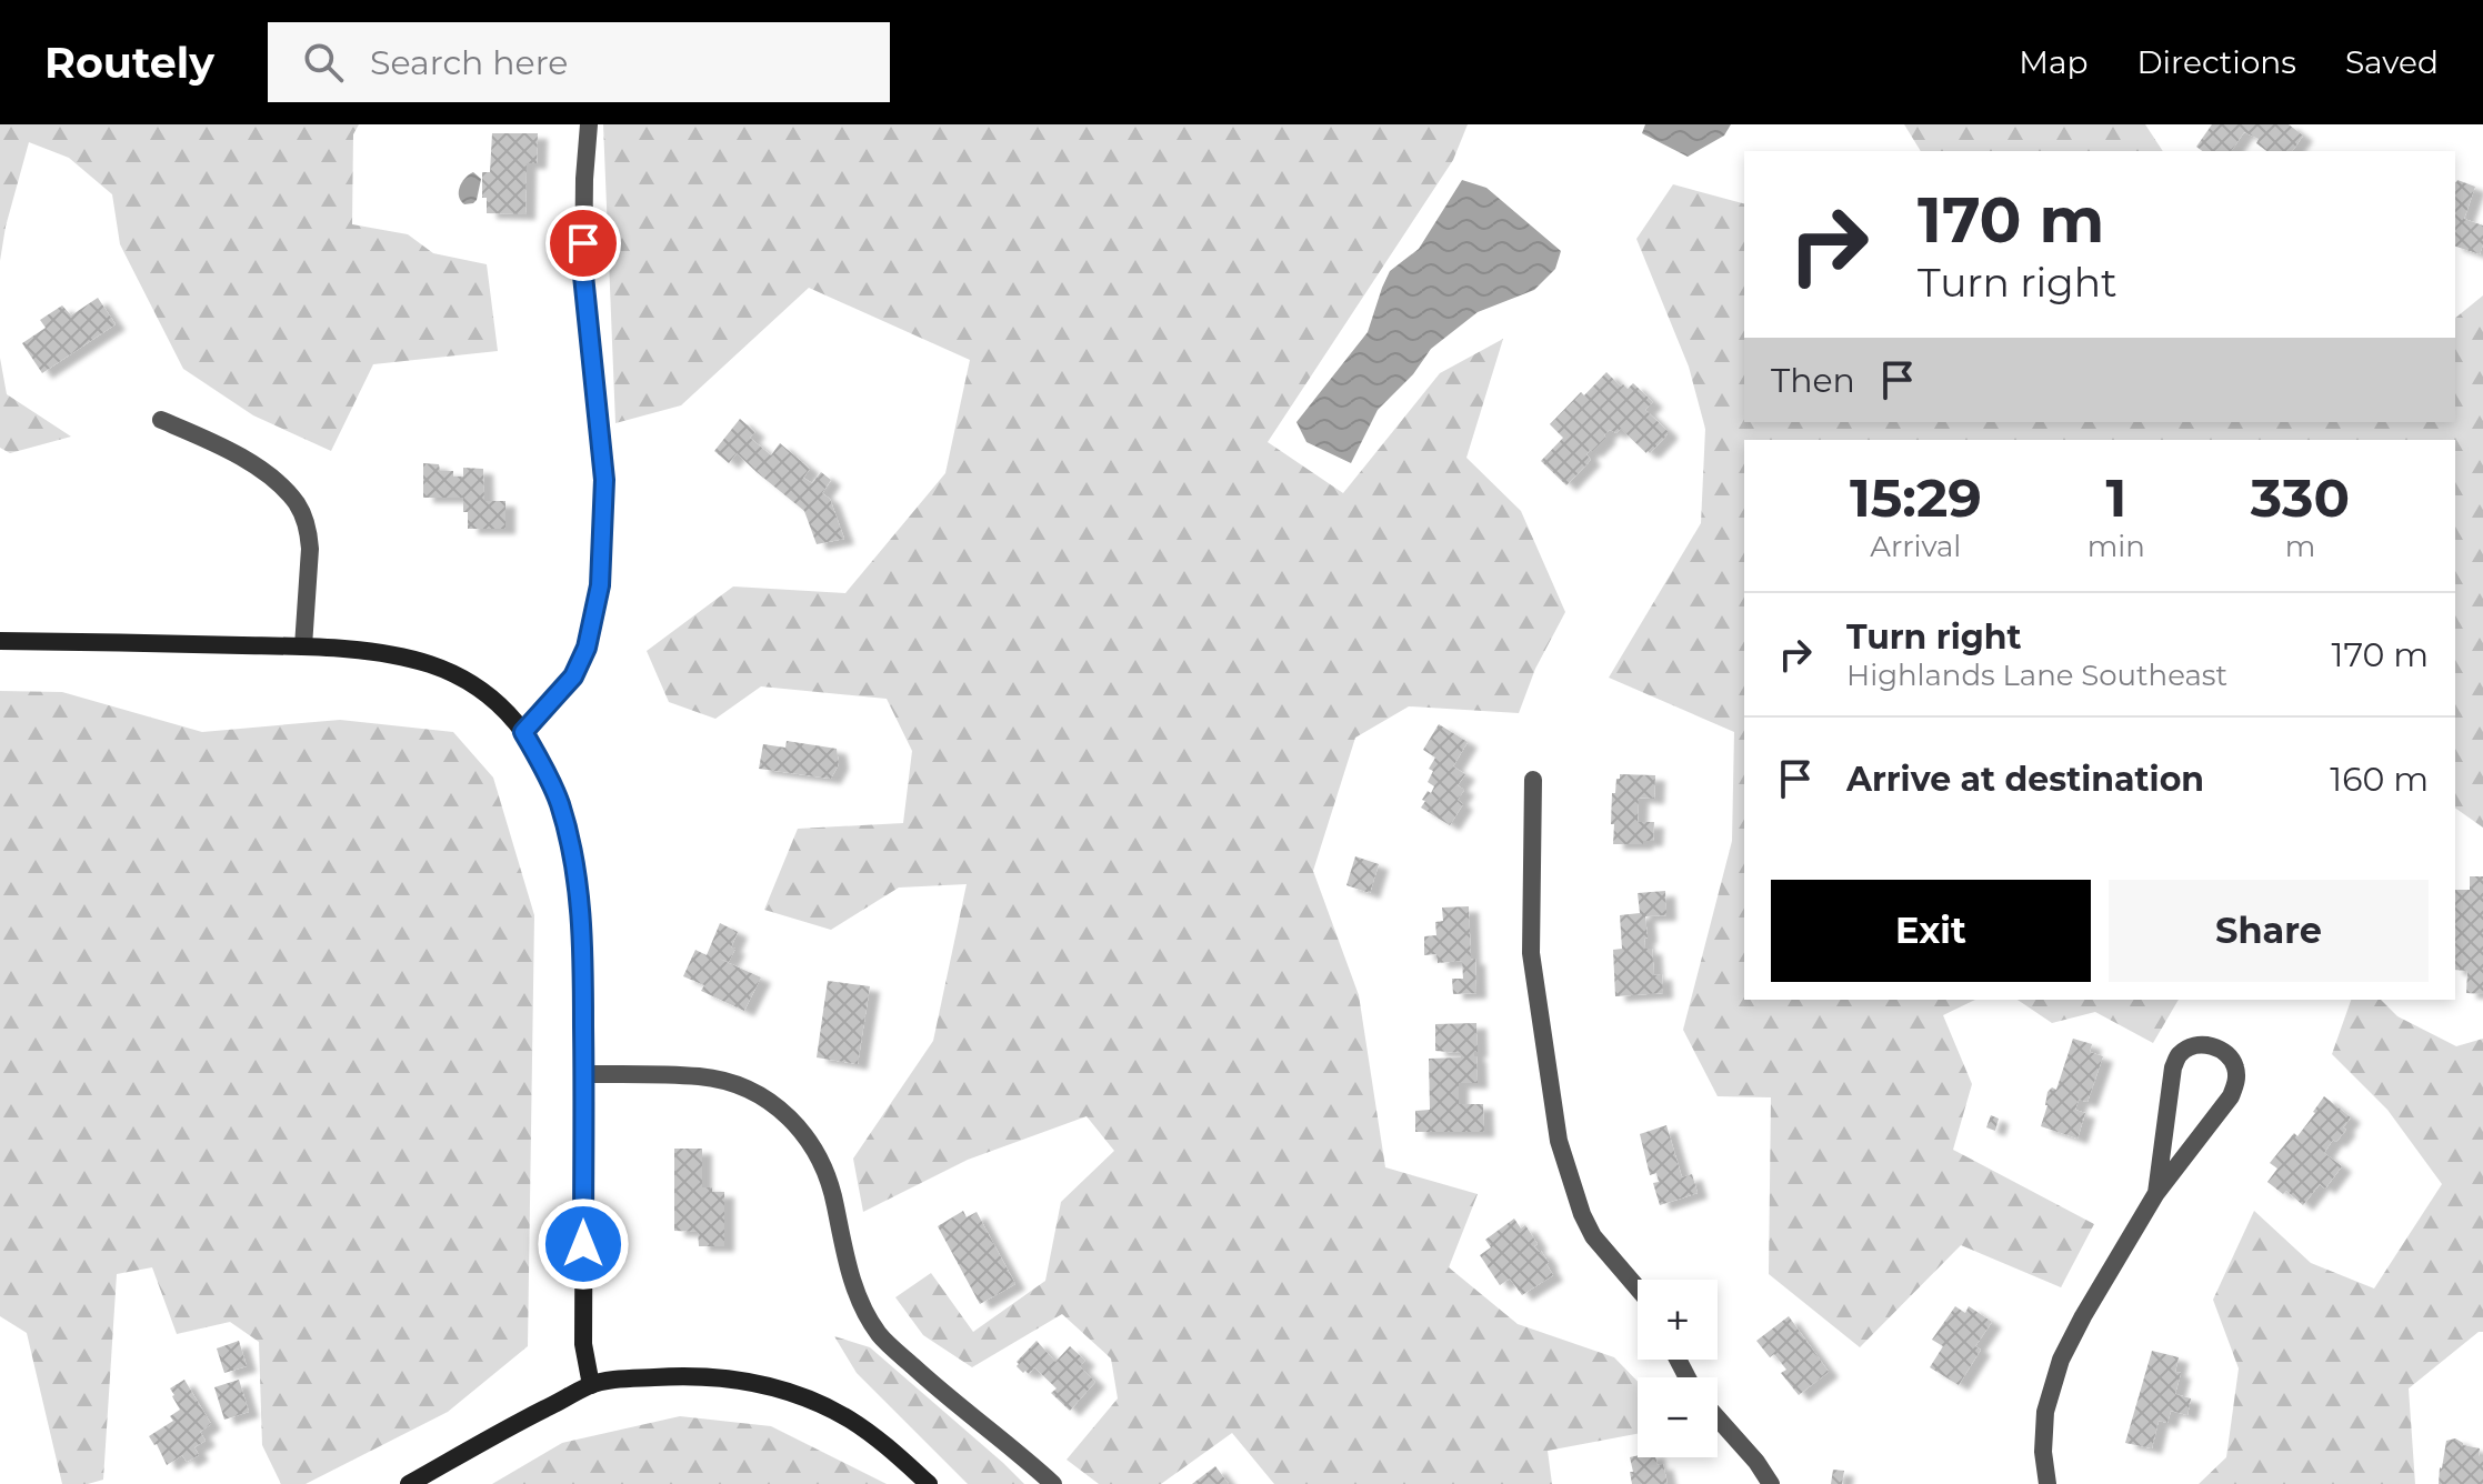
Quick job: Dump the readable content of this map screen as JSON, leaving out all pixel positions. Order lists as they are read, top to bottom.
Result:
{
  "page": {
    "header": "Routely",
    "search": "Search here",
    "nav": ["Map", "Directions", "Saved"],
    "turn": ["170 m", "Turn right"],
    "then": "Then",
    "eta": [
      "15:29",
      "Arrival",
      "1",
      "min",
      "330",
      "m"
    ],
    "list": [
      {
        "name": "Turn right",
        "note": "Highlands Lane Southeast",
        "value": "170 m"
      },
      {
        "name": "Arrive at destination",
        "value": "160 m"
      }
    ],
    "buttons": ["Exit", "Share"],
    "map_buttons": ["+", "−"]
  }
}
